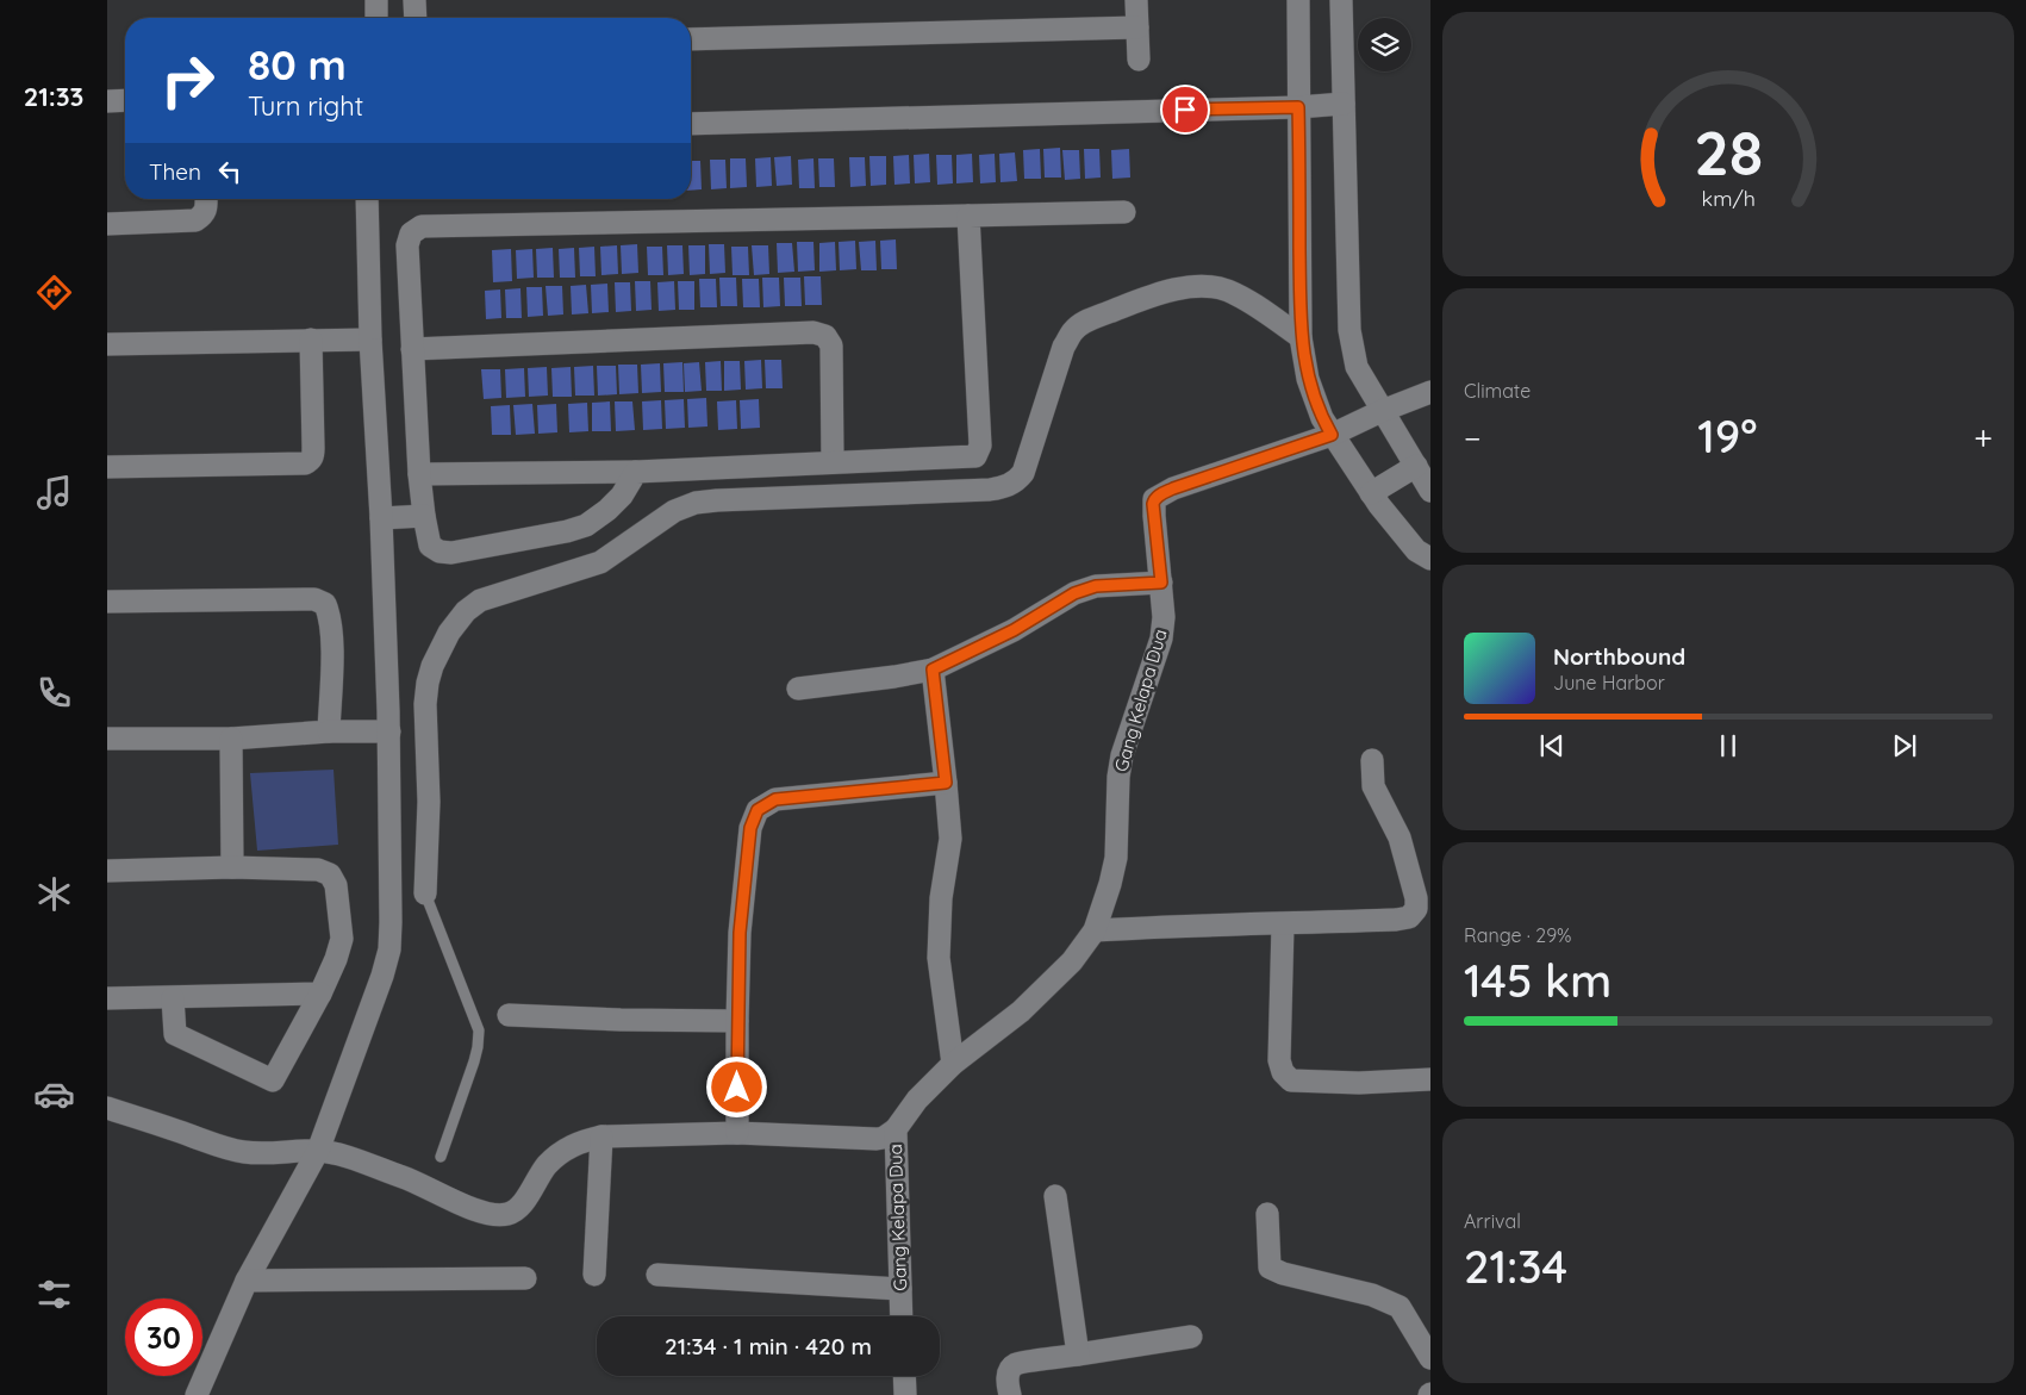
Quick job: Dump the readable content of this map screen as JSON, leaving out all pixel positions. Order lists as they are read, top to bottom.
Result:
{
  "streets": {
    "street": ["Gang Kelapa Dua"]
  },
  "page": {
    "tabs": "21:33",
    "turn": ["80 m", "Turn right"],
    "then": "Then",
    "tile": [
      "Climate",
      ["Range · 29%", "145 km"],
      ["Arrival", "21:34"]
    ],
    "heat": ["−", "19°", "+"],
    "song": ["Northbound", "June Harbor"],
    "limit": "30",
    "trip": "21:34 · 1 min · 420 m",
    "gauge": ["28", "km/h"]
  }
}
